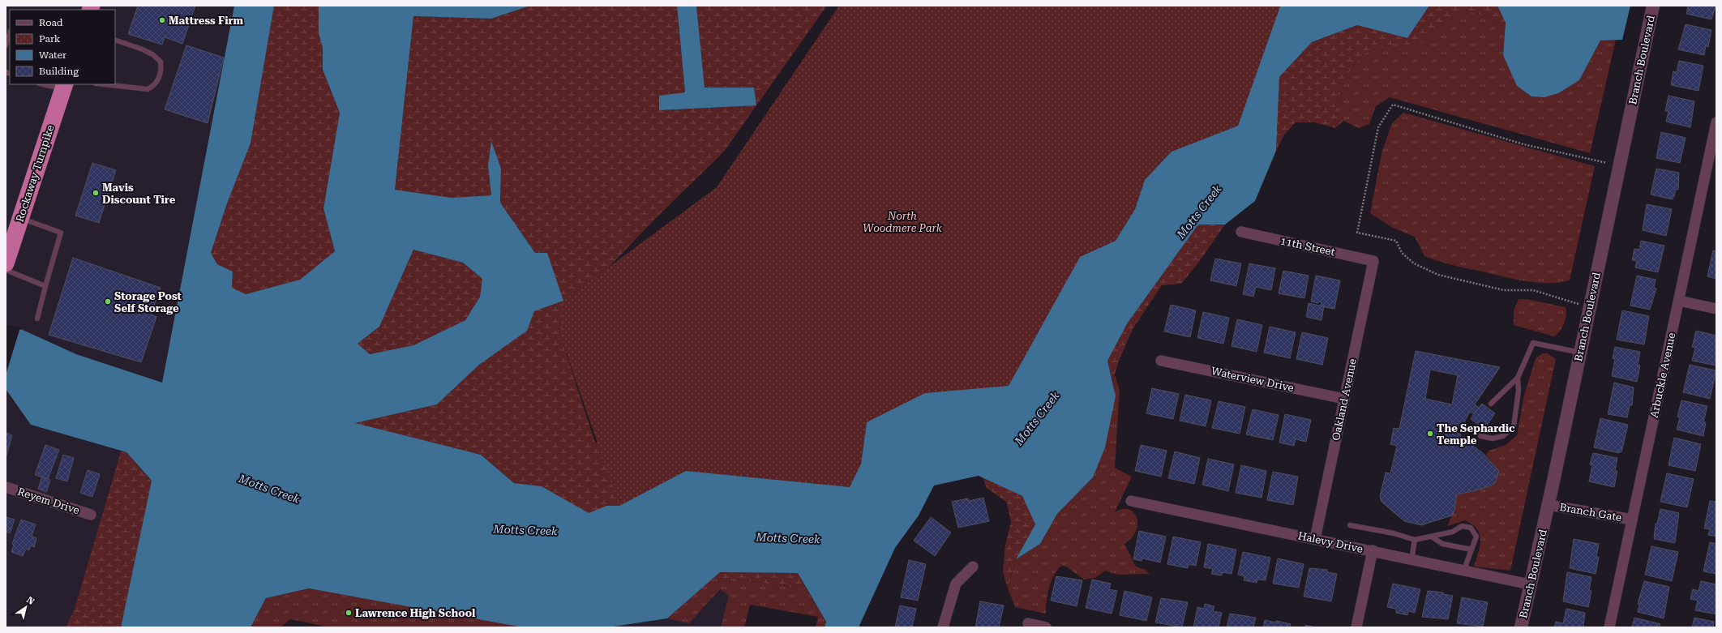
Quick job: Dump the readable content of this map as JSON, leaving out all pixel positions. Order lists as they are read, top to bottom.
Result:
{
  "streets": {
    "highway": ["Rockaway Turnpike"],
    "street": [
      "Branch Boulevard",
      "11th Street",
      "Arbuckle Avenue",
      "Waterview Drive",
      "Oakland Avenue",
      "Reyem Drive",
      "Branch Gate",
      "Halevy Drive"
    ]
  },
  "crossings": [
    ["Branch Boulevard", "Branch Gate"],
    ["Branch Boulevard", "Halevy Drive"],
    ["11th Street", "Oakland Avenue"],
    ["Arbuckle Avenue", "Branch Gate"],
    ["Waterview Drive", "Oakland Avenue"],
    ["Oakland Avenue", "Halevy Drive"]
  ],
  "water": ["Motts Creek"],
  "parks": ["North Woodmere Park"],
  "places": [
    "Mattress Firm",
    "Mavis Discount Tire",
    "Storage Post Self Storage",
    "The Sephardic Temple",
    "Lawrence High School"
  ],
  "legend": [
    "Road",
    "Park",
    "Water",
    "Building"
  ],
  "north": "top right"
}
